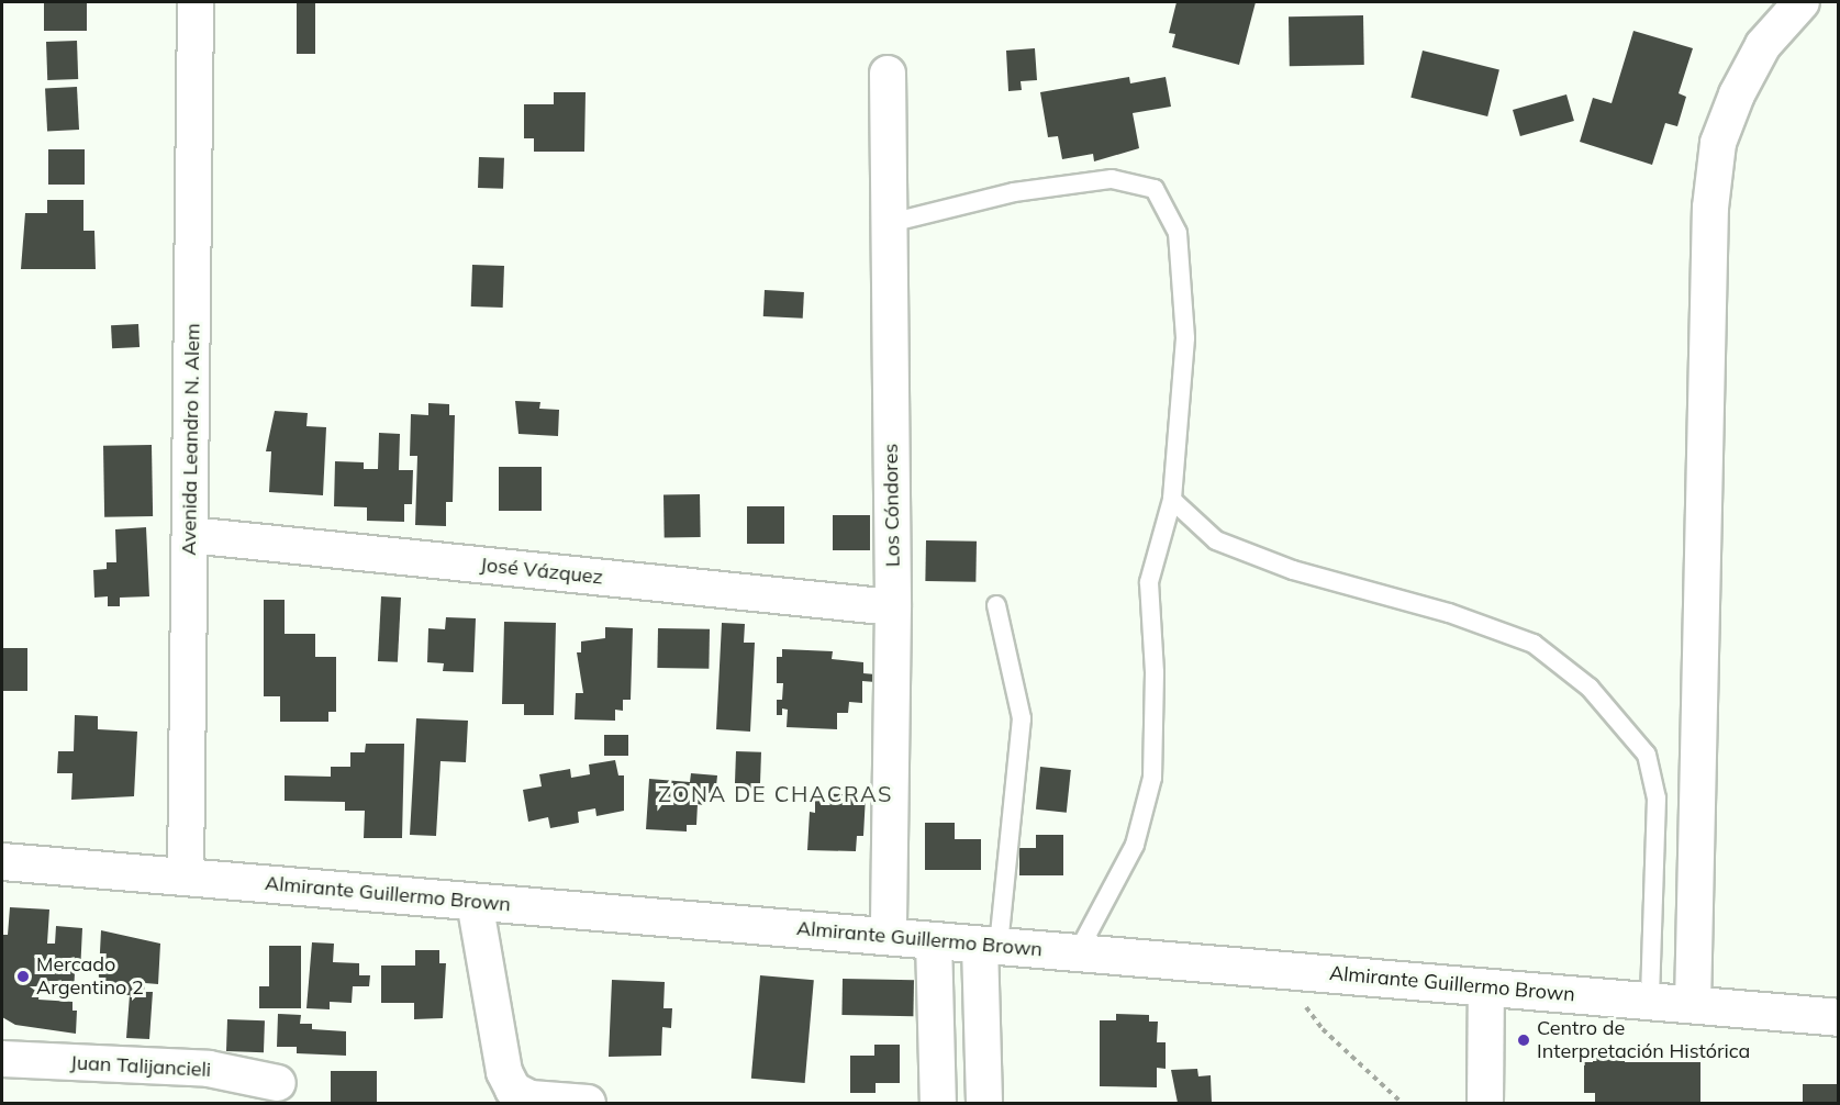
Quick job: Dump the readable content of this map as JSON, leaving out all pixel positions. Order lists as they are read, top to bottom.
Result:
{
  "streets": {
    "main road": ["Almirante Guillermo Brown"],
    "street": [
      "Avenida Leandro N. Alem",
      "Los Cóndores",
      "José Vázquez",
      "Juan Talijancieli"
    ]
  },
  "crossings": [
    ["Avenida Leandro N. Alem", "José Vázquez"],
    ["Avenida Leandro N. Alem", "Almirante Guillermo Brown"],
    ["Los Cóndores", "José Vázquez"],
    ["Los Cóndores", "Almirante Guillermo Brown"]
  ],
  "districts": ["ZONA DE CHACRAS"],
  "places": ["Mercado Argentino 2", "Centro de Interpretación Histórica"]
}
